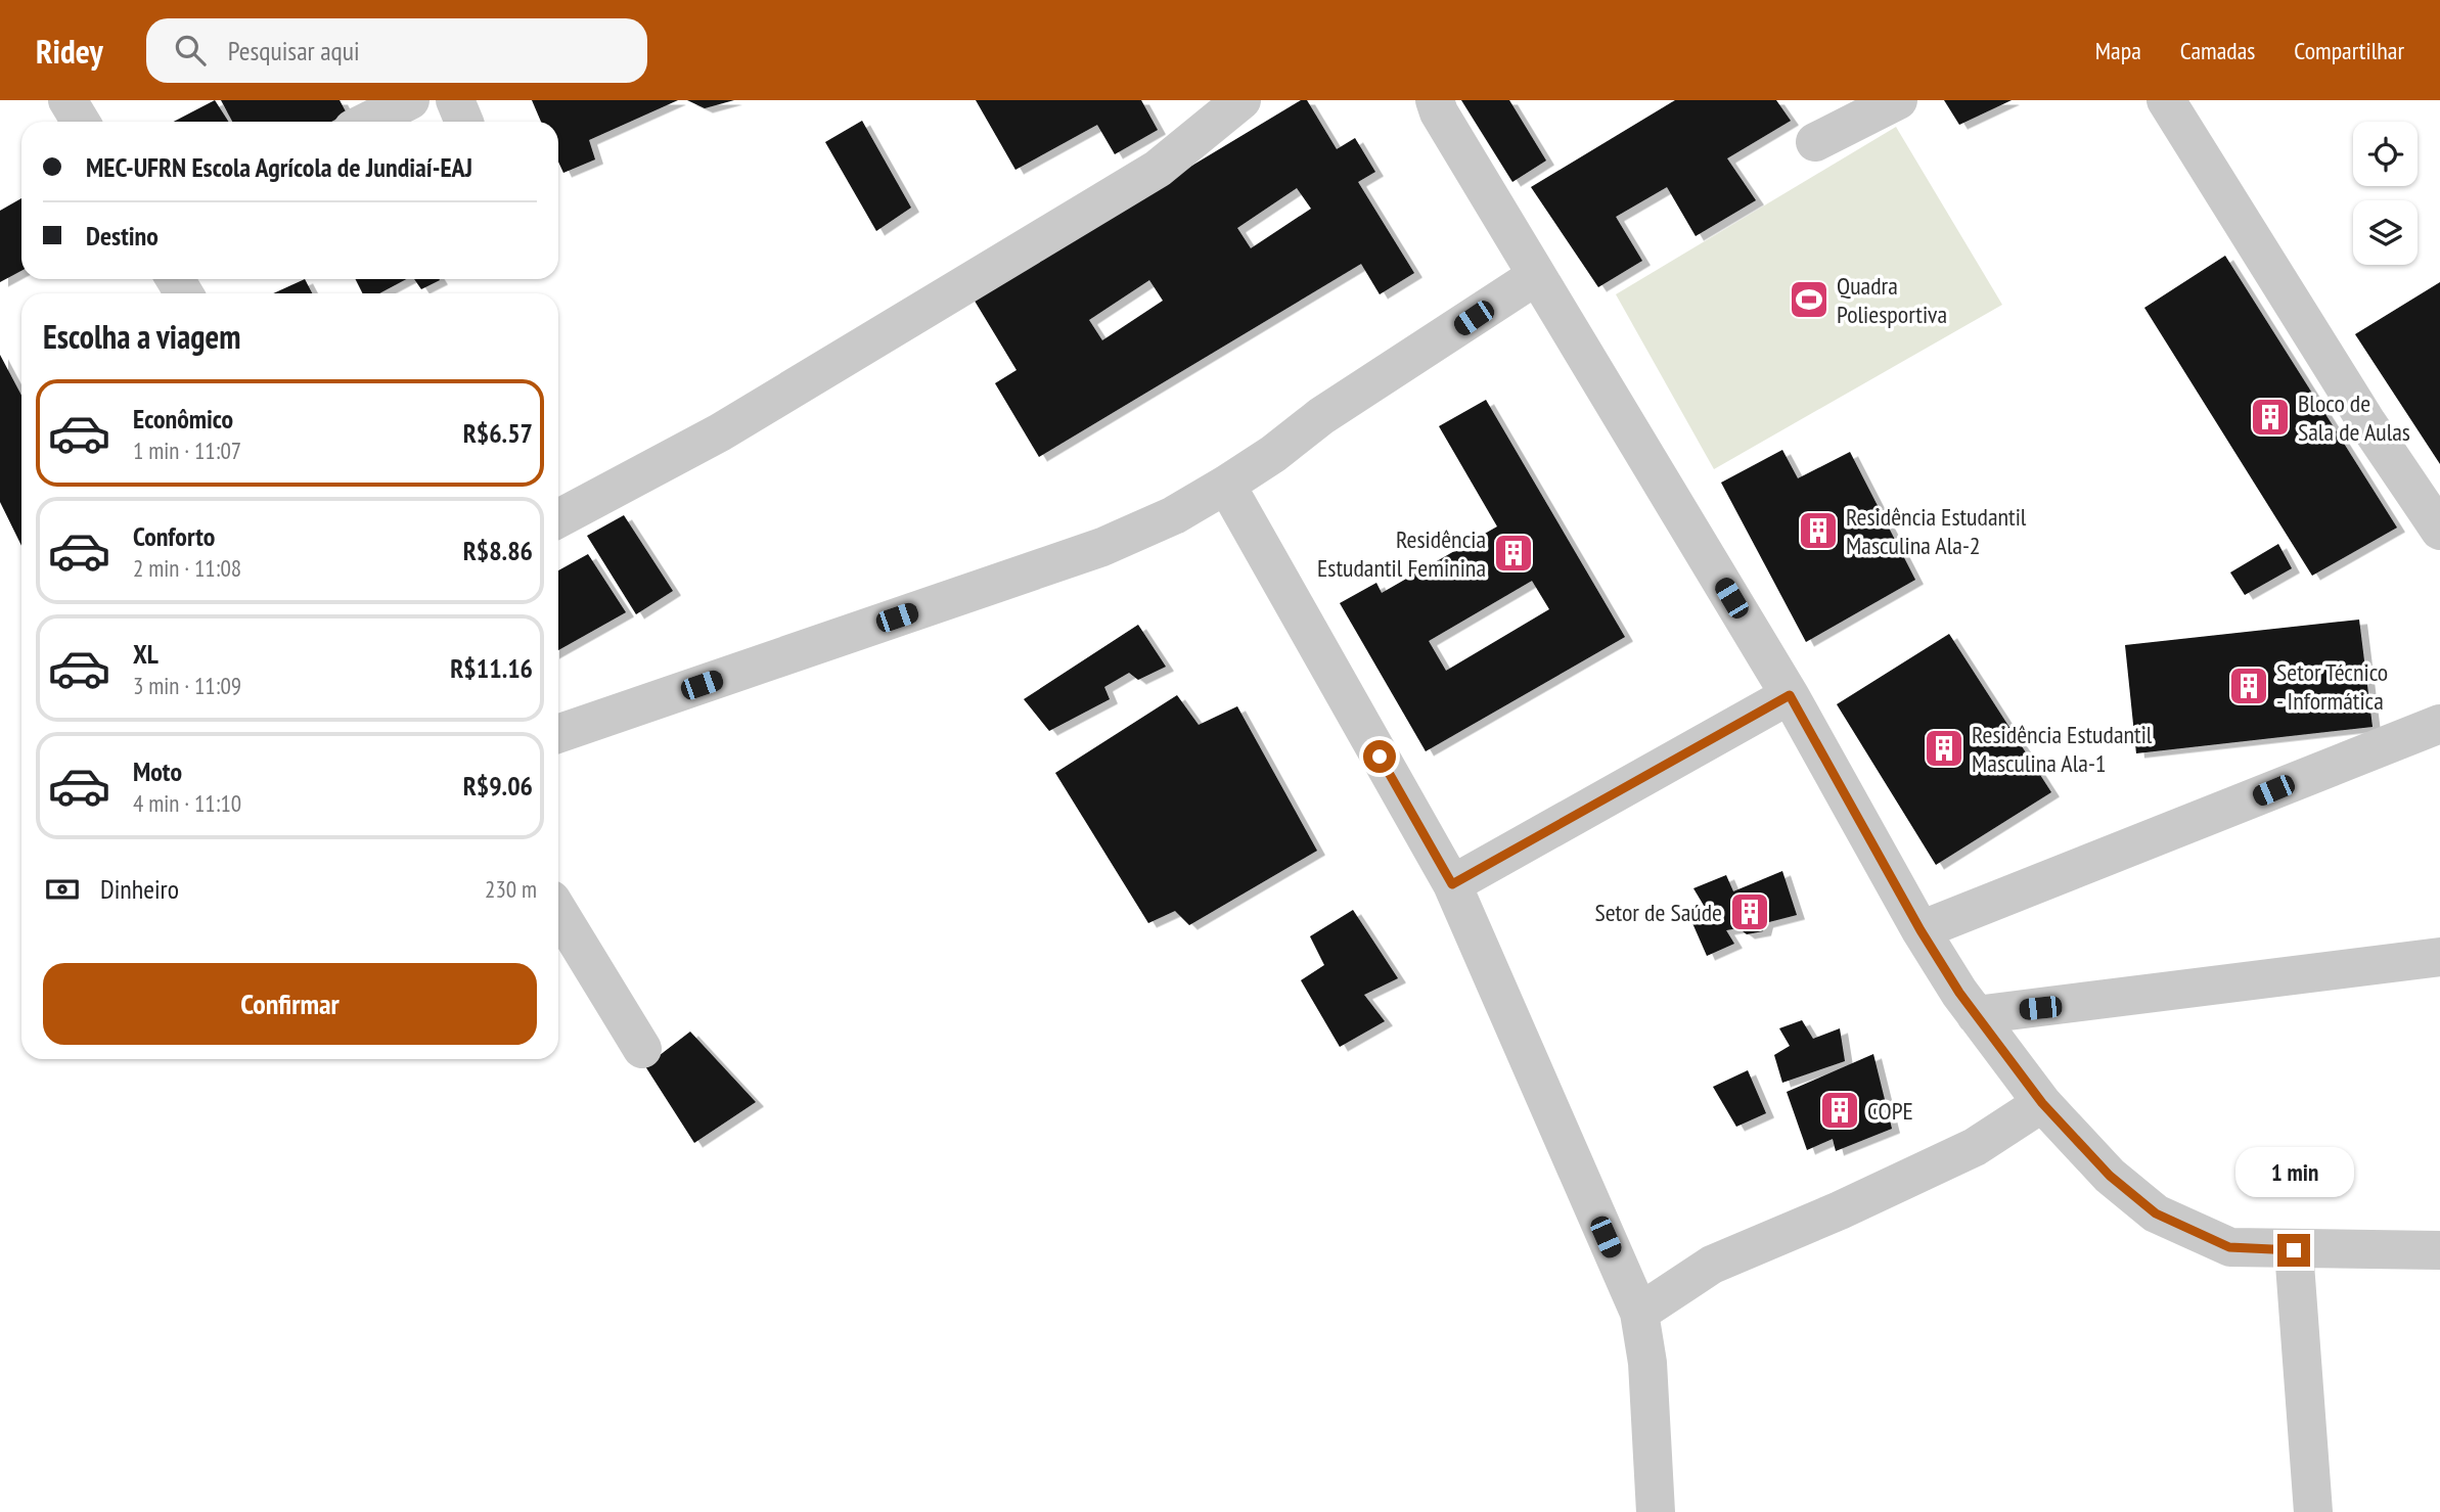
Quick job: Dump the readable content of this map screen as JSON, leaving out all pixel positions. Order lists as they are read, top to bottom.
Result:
{
  "places": {
    "sports": ["Quadra Poliesportiva"],
    "building": [
      "Bloco de Sala de Aulas",
      "Residência Estudantil Masculina Ala-2",
      "Residência Estudantil Feminina",
      "Setor Técnico - Informática",
      "Residência Estudantil Masculina Ala-1",
      "Setor de Saúde",
      "COPE"
    ]
  },
  "page": {
    "header": "Ridey",
    "search": "Pesquisar aqui",
    "nav": ["Mapa", "Camadas", "Compartilhar"],
    "banner": ["MEC-UFRN Escola Agrícola de Jundiaí-EAJ", "Destino"],
    "heading": "Escolha a viagem",
    "list": [
      {
        "name": "Econômico",
        "note": "1 min · 11:07",
        "value": "R$6.57"
      },
      {
        "name": "Conforto",
        "note": "2 min · 11:08",
        "value": "R$8.86"
      },
      {
        "name": "XL",
        "note": "3 min · 11:09",
        "value": "R$11.16"
      },
      {
        "name": "Moto",
        "note": "4 min · 11:10",
        "value": "R$9.06"
      }
    ],
    "pay": ["Dinheiro", "230 m"],
    "buttons": "Confirmar",
    "bubble": "1 min"
  }
}
